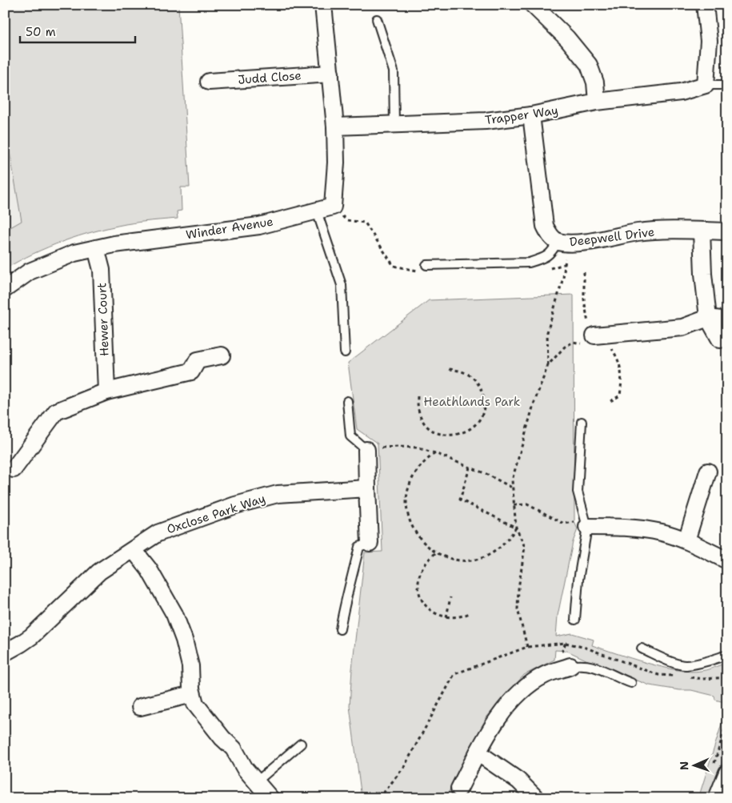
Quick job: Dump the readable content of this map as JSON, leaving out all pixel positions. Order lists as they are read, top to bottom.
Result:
{
  "streets": {
    "street": [
      "Judd Close",
      "Trapper Way",
      "Winder Avenue",
      "Deepwell Drive",
      "Hewer Court",
      "Oxclose Park Way"
    ]
  },
  "crossings": [
    ["Judd Close", "Winder Avenue"],
    ["Trapper Way", "Winder Avenue"],
    ["Trapper Way", "Deepwell Drive"],
    ["Winder Avenue", "Hewer Court"]
  ],
  "parks": ["Heathlands Park"],
  "scale_bar": "50 m",
  "north": "left"
}
